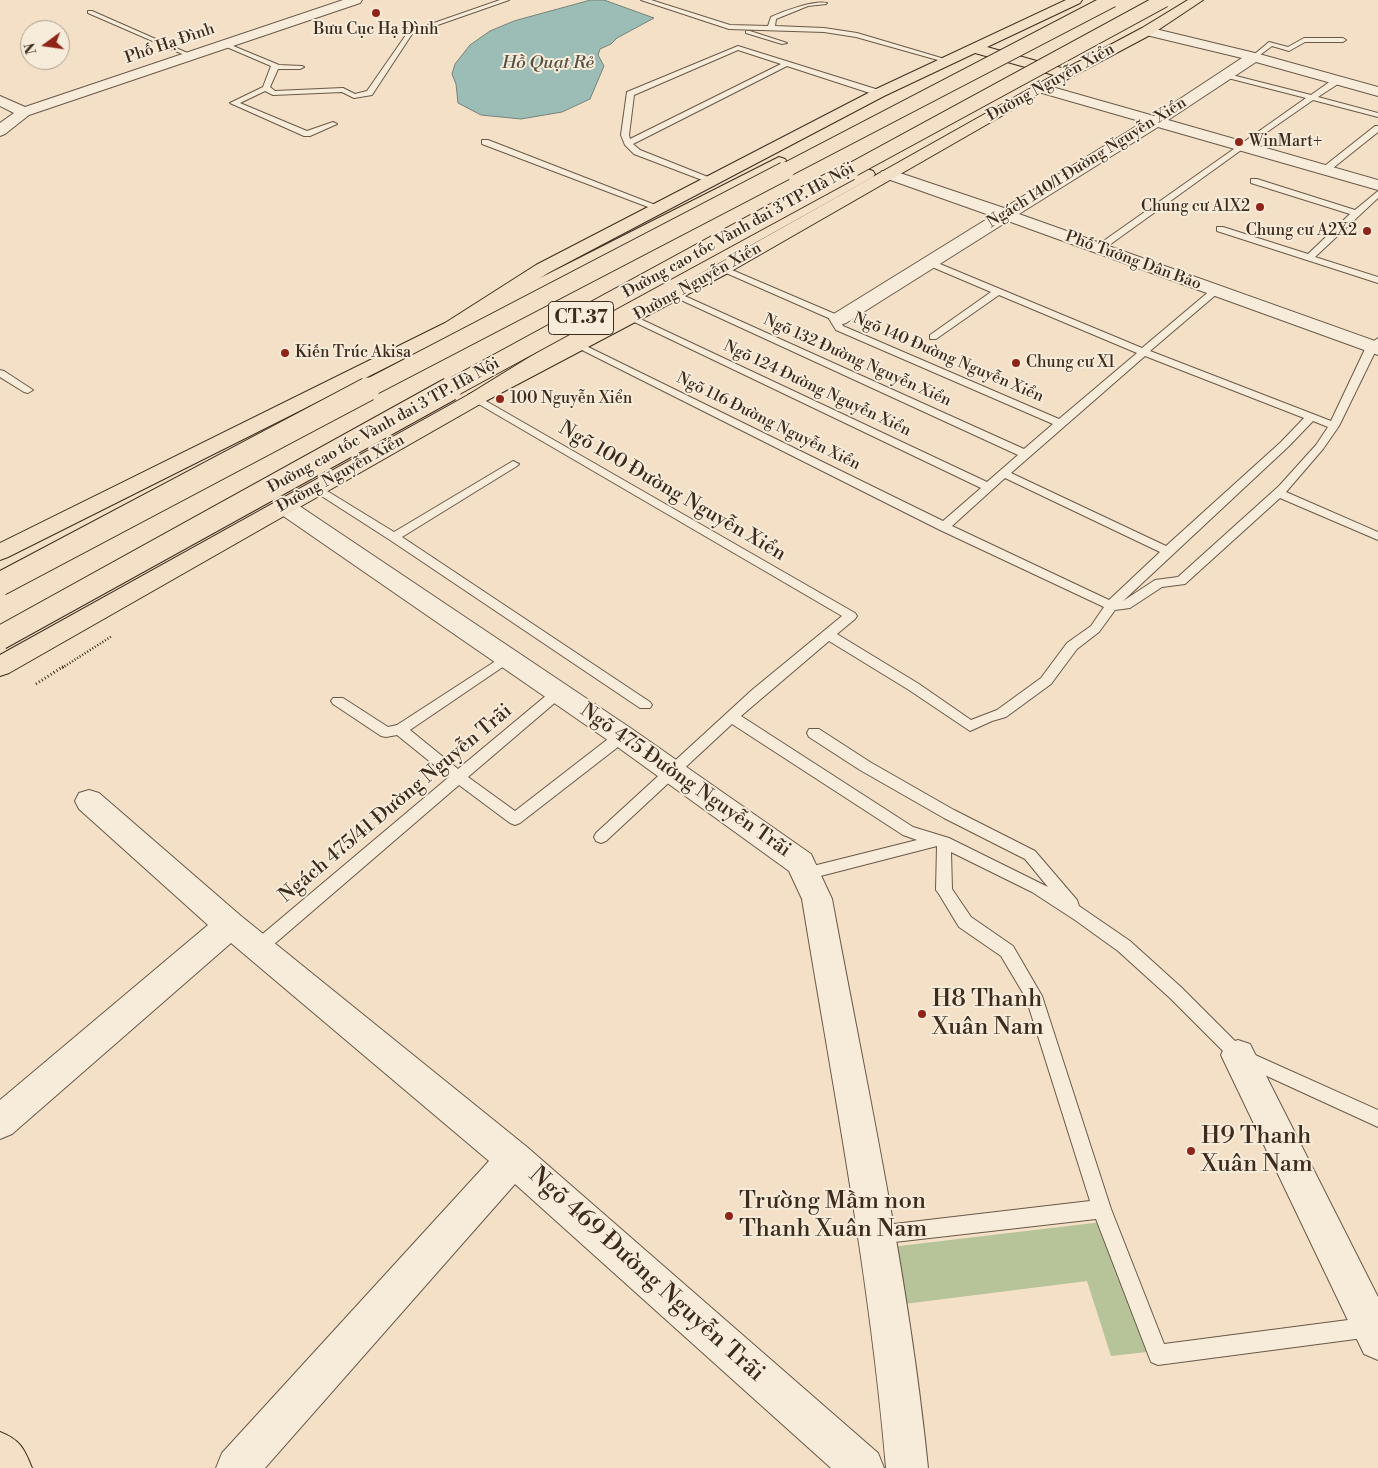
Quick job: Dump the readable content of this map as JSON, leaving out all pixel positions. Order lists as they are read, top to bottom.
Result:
{
  "streets": {
    "main road": ["Đường Nguyễn Xiển", "Đường cao tốc Vành đai 3 TP. Hà Nội", "CT.37"],
    "street": [
      "Phố Hạ Đình",
      "Ngách 140/1 Đường Nguyễn Xiển",
      "Phố Tưởng Dân Bảo",
      "Ngõ 475 Đường Nguyễn Trãi",
      "Ngõ 469 Đường Nguyễn Trãi"
    ],
    "lane": [
      "Ngõ 140 Đường Nguyễn Xiển",
      "Ngõ 132 Đường Nguyễn Xiển",
      "Ngõ 124 Đường Nguyễn Xiển",
      "Ngõ 116 Đường Nguyễn Xiển",
      "Ngõ 100 Đường Nguyễn Xiển",
      "Ngách 475/41 Đường Nguyễn Trãi"
    ]
  },
  "crossings": [
    ["Đường Nguyễn Xiển", "Phố Tưởng Dân Bảo"],
    ["Đường Nguyễn Xiển", "Ngõ 140 Đường Nguyễn Xiển"],
    ["Đường Nguyễn Xiển", "Ngõ 132 Đường Nguyễn Xiển"],
    ["Đường Nguyễn Xiển", "Ngõ 124 Đường Nguyễn Xiển"],
    ["Đường Nguyễn Xiển", "Ngõ 116 Đường Nguyễn Xiển"],
    ["Đường Nguyễn Xiển", "Ngõ 100 Đường Nguyễn Xiển"],
    ["Đường Nguyễn Xiển", "Ngõ 475 Đường Nguyễn Trãi"],
    ["Ngách 140/1 Đường Nguyễn Xiển", "Phố Tưởng Dân Bảo"],
    ["Ngách 140/1 Đường Nguyễn Xiển", "Ngõ 140 Đường Nguyễn Xiển"],
    ["Ngõ 475 Đường Nguyễn Trãi", "Ngách 475/41 Đường Nguyễn Trãi"]
  ],
  "water": ["Hồ Quạt Rẻ"],
  "places": [
    "Bưu Cục Hạ Đình",
    "WinMart+",
    "Chung cư A1X2",
    "Chung cư A2X2",
    "Kiến Trúc Akisa",
    "Chung cư X1",
    "100 Nguyễn Xiển",
    "H8 Thanh Xuân Nam",
    "H9 Thanh Xuân Nam",
    "Trường Mầm non Thanh Xuân Nam"
  ],
  "north": "left"
}
